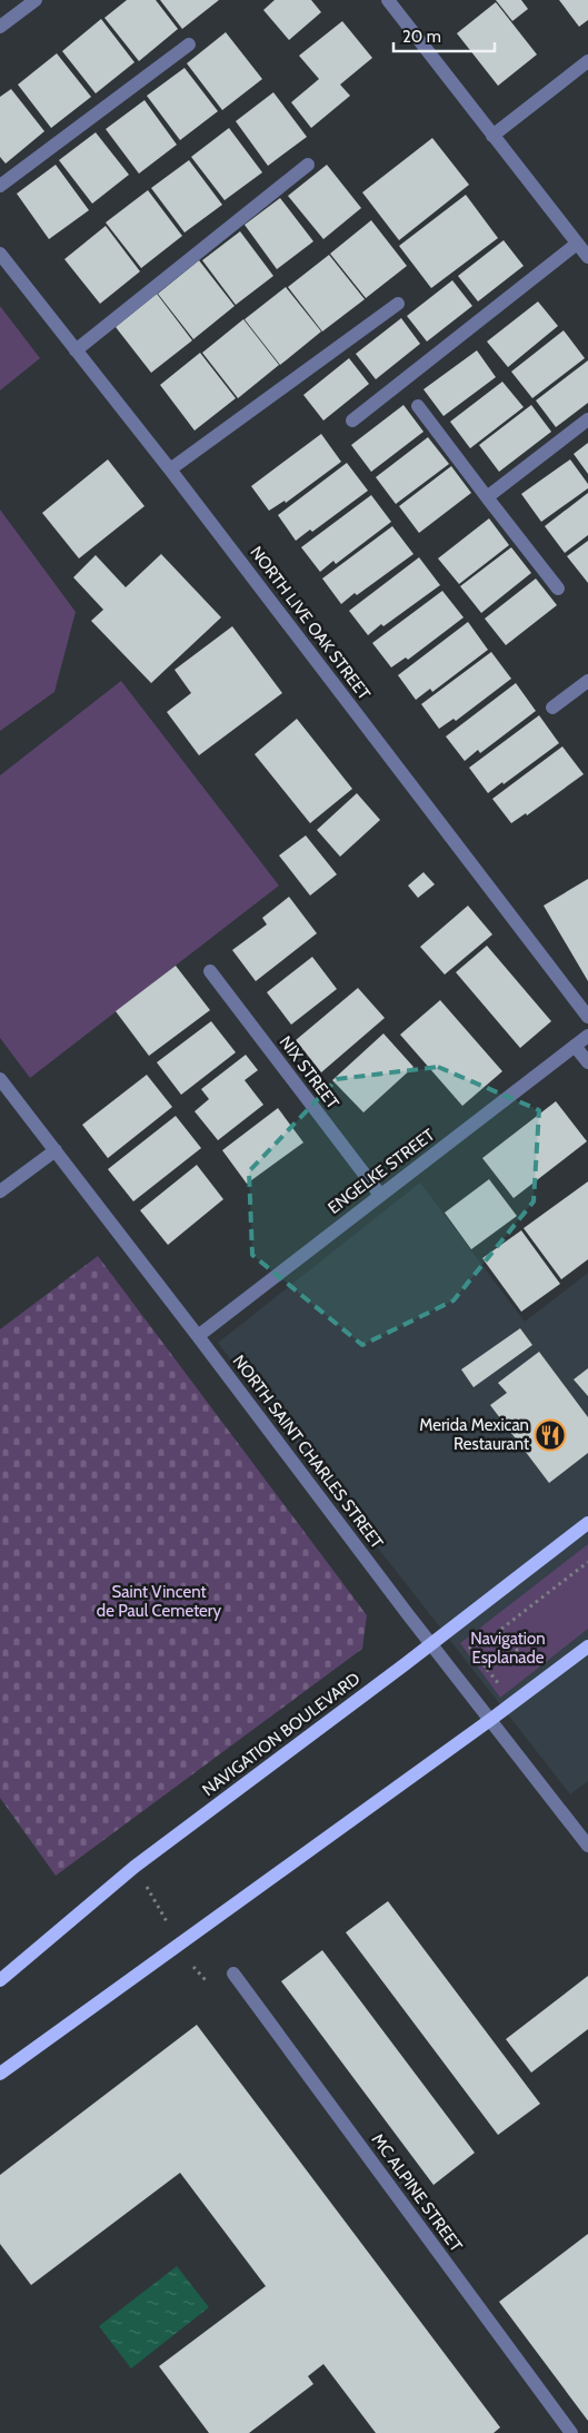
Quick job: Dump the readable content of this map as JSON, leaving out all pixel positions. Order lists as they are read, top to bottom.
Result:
{
  "streets": {
    "main road": ["NAVIGATION BOULEVARD"],
    "street": [
      "NORTH LIVE OAK STREET",
      "NIX STREET",
      "ENGELKE STREET",
      "NORTH SAINT CHARLES STREET",
      "MC ALPINE STREET"
    ]
  },
  "crossings": [
    ["NIX STREET", "ENGELKE STREET"],
    ["ENGELKE STREET", "NORTH SAINT CHARLES STREET"],
    ["NORTH SAINT CHARLES STREET", "NAVIGATION BOULEVARD"]
  ],
  "parks": ["Saint Vincent de Paul Cemetery", "Navigation Esplanade"],
  "places": {
    "restaurant": ["Merida Mexican Restaurant"]
  },
  "scale_bar": "20 m"
}
